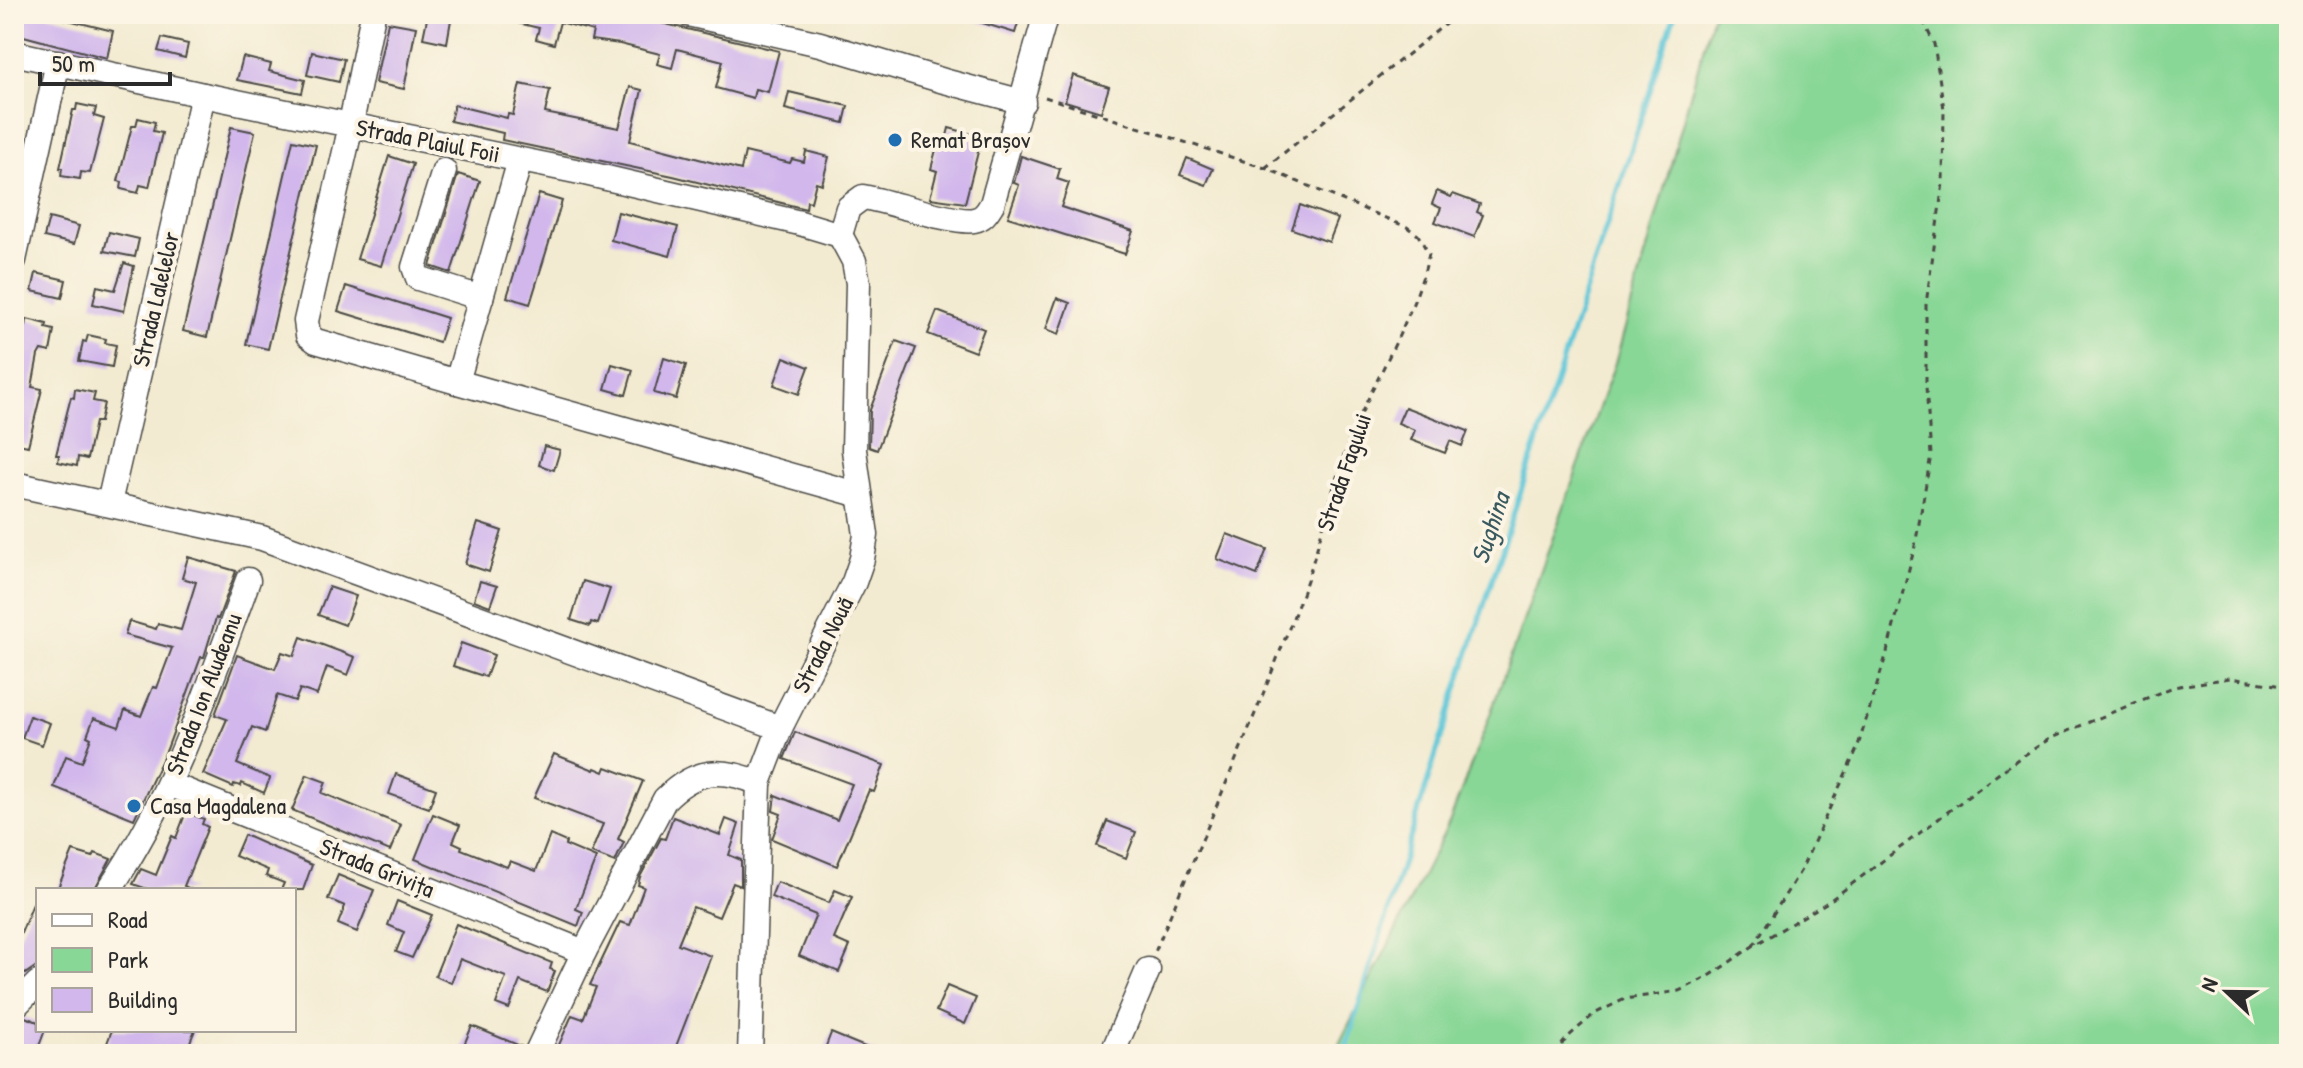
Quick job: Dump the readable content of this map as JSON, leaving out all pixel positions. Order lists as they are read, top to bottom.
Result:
{
  "streets": {
    "street": [
      "Strada Plaiul Foii",
      "Strada Lalelelor",
      "Strada Nouă",
      "Strada Ion Aludeanu",
      "Strada Grivița"
    ],
    "path": ["Strada Fagului"]
  },
  "crossings": [
    ["Strada Plaiul Foii", "Strada Lalelelor"],
    ["Strada Plaiul Foii", "Strada Nouă"],
    ["Strada Ion Aludeanu", "Strada Grivița"]
  ],
  "water": ["Sughina"],
  "places": ["Remat Brașov", "Casa Magdalena"],
  "legend": ["Road", "Park", "Building"],
  "scale_bar": "50 m",
  "north": "left"
}
